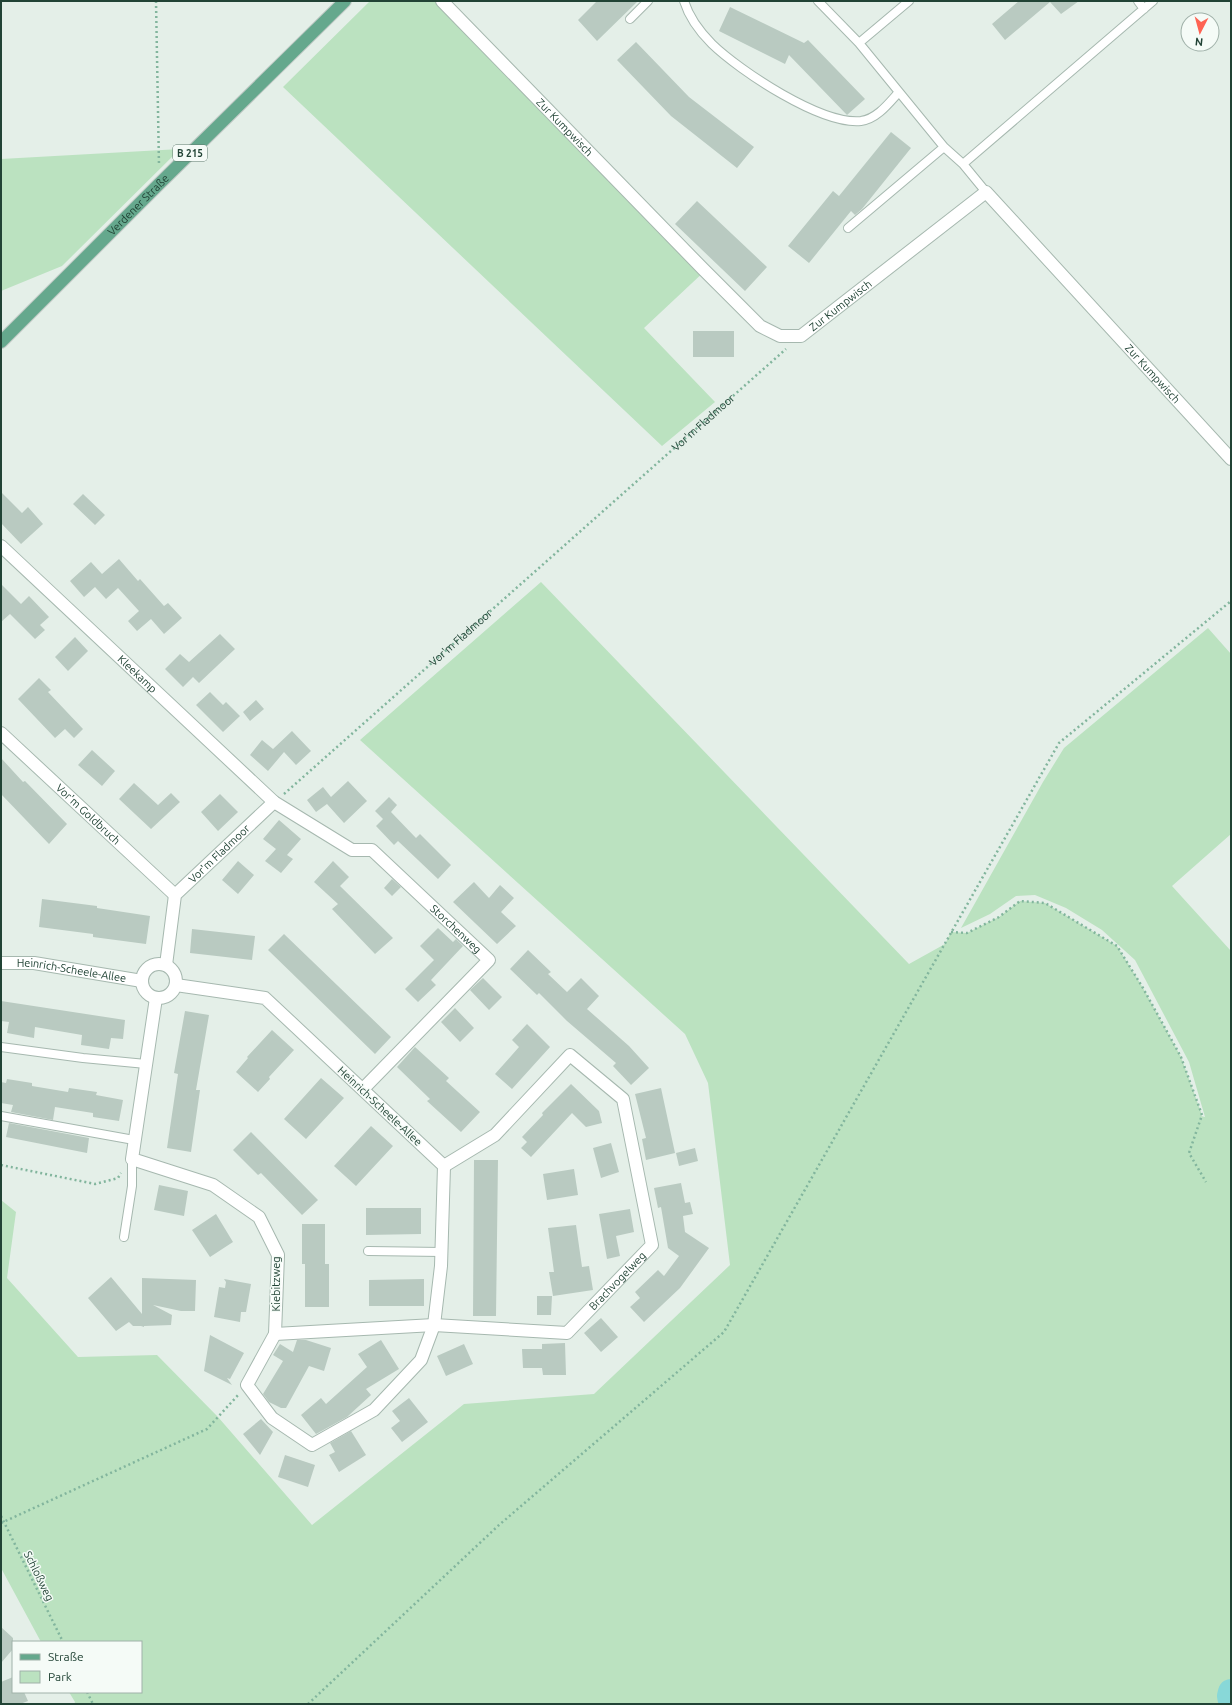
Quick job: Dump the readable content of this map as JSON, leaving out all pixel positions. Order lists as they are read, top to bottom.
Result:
{
  "streets": {
    "main road": ["B 215", "Verdener Straße"],
    "street": [
      "Zur Kumpwisch",
      "Vor'm Fladmoor",
      "Kleekamp",
      "Vor'm Goldbruch",
      "Storchenweg",
      "Heinrich-Scheele-Allee",
      "Brachvogelweg",
      "Kiebitzweg"
    ],
    "path": ["Schloßweg"]
  },
  "crossings": [
    ["Zur Kumpwisch", "Vor'm Fladmoor"],
    ["Vor'm Fladmoor", "Kleekamp"],
    ["Vor'm Fladmoor", "Vor'm Goldbruch"],
    ["Vor'm Fladmoor", "Storchenweg"],
    ["Kleekamp", "Storchenweg"],
    ["Storchenweg", "Heinrich-Scheele-Allee"],
    ["Heinrich-Scheele-Allee", "Brachvogelweg"],
    ["Brachvogelweg", "Kiebitzweg"]
  ],
  "legend": ["Straße", "Park"],
  "north": "bottom"
}
